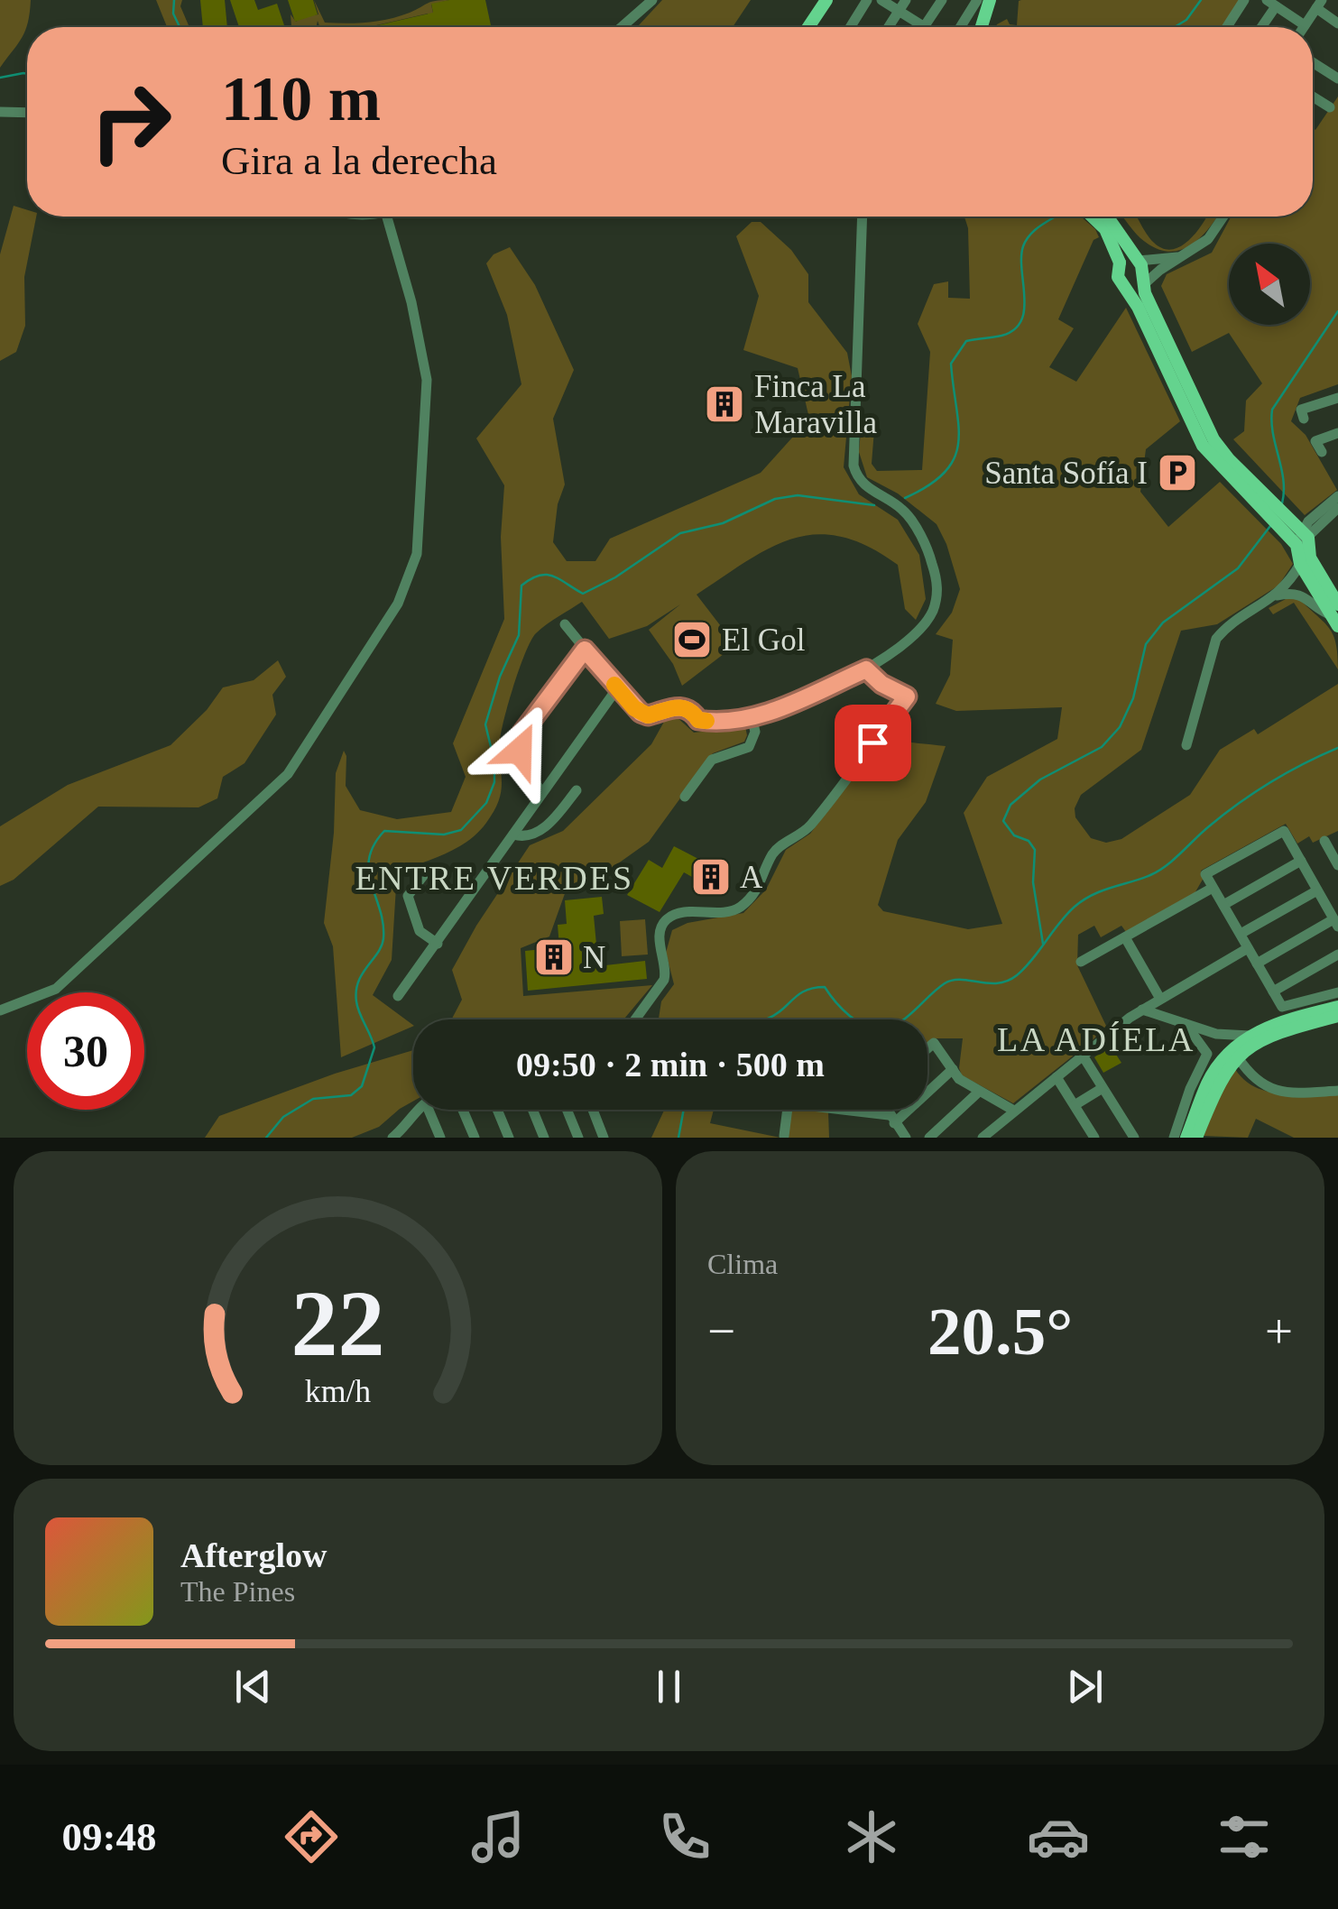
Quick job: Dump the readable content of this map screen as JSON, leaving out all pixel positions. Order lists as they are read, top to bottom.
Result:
{
  "districts": ["ENTRE VERDES", "LA ADÍELA"],
  "places": {
    "building": ["Finca La Maravilla", "A", "N"],
    "parking": ["Santa Sofía I"],
    "sports": ["El Gol"]
  },
  "north": "top left",
  "page": {
    "turn": ["110 m", "Gira a la derecha"],
    "limit": "30",
    "trip": "09:50 · 2 min · 500 m",
    "tile": "Clima",
    "heat": ["−", "20.5°", "+"],
    "song": ["Afterglow", "The Pines"],
    "tabs": "09:48",
    "gauge": ["22", "km/h"]
  }
}
